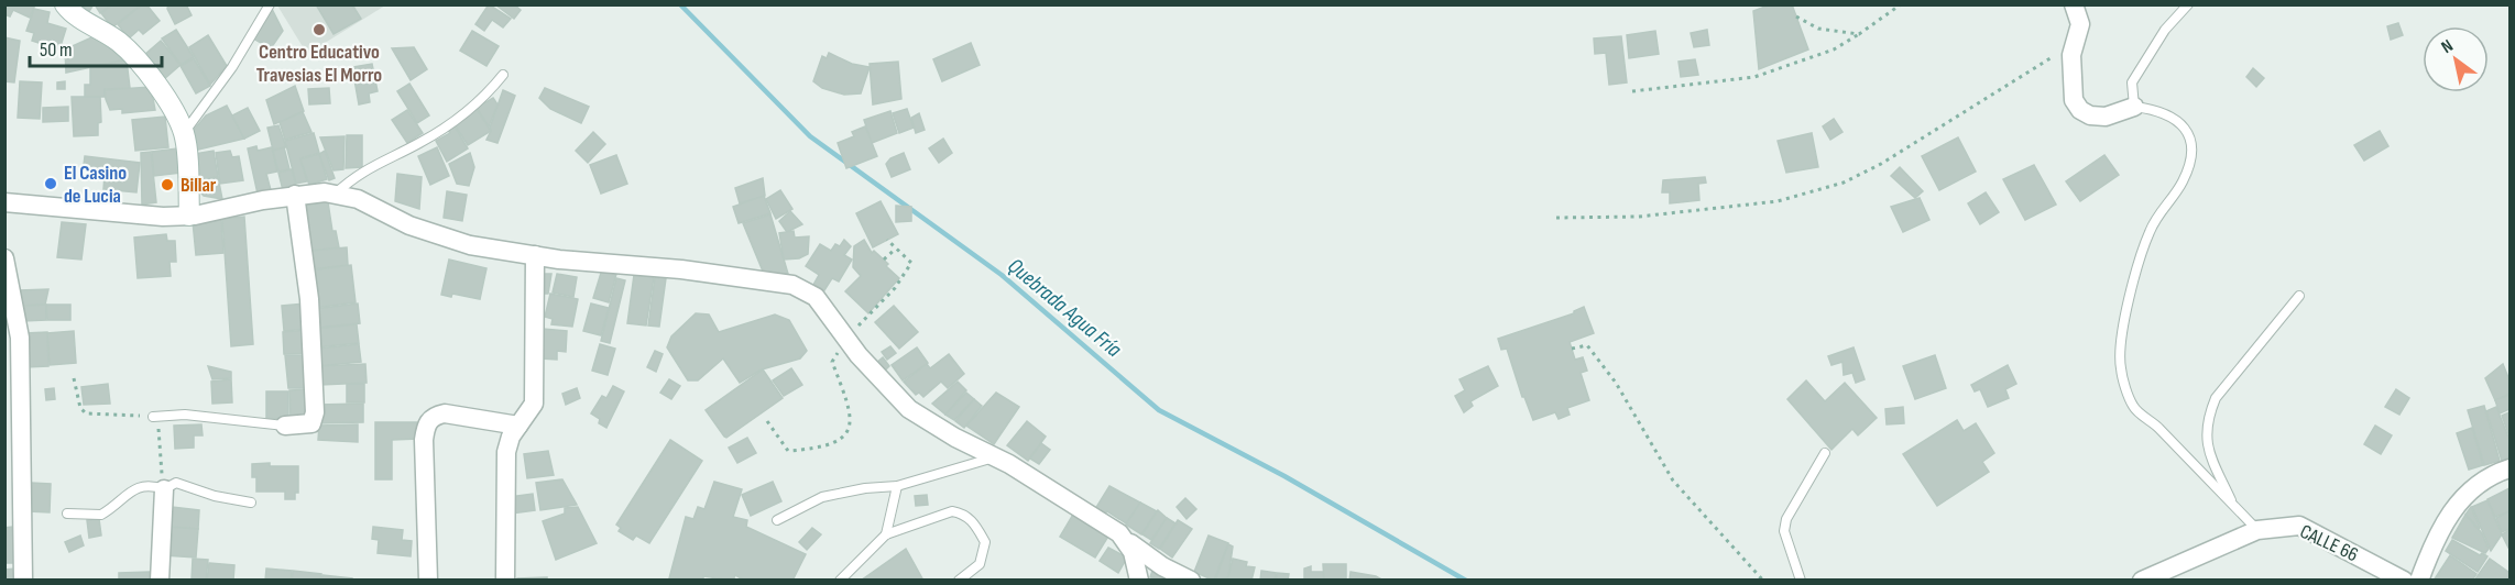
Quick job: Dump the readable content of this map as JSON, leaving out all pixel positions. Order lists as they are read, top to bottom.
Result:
{
  "streets": {
    "street": ["CALLE 66"]
  },
  "water": ["Quebrada Agua Fría"],
  "places": ["Centro Educativo Travesias El Morro", "El Casino de Lucia", "Billar"],
  "scale_bar": "50 m",
  "north": "top left"
}
